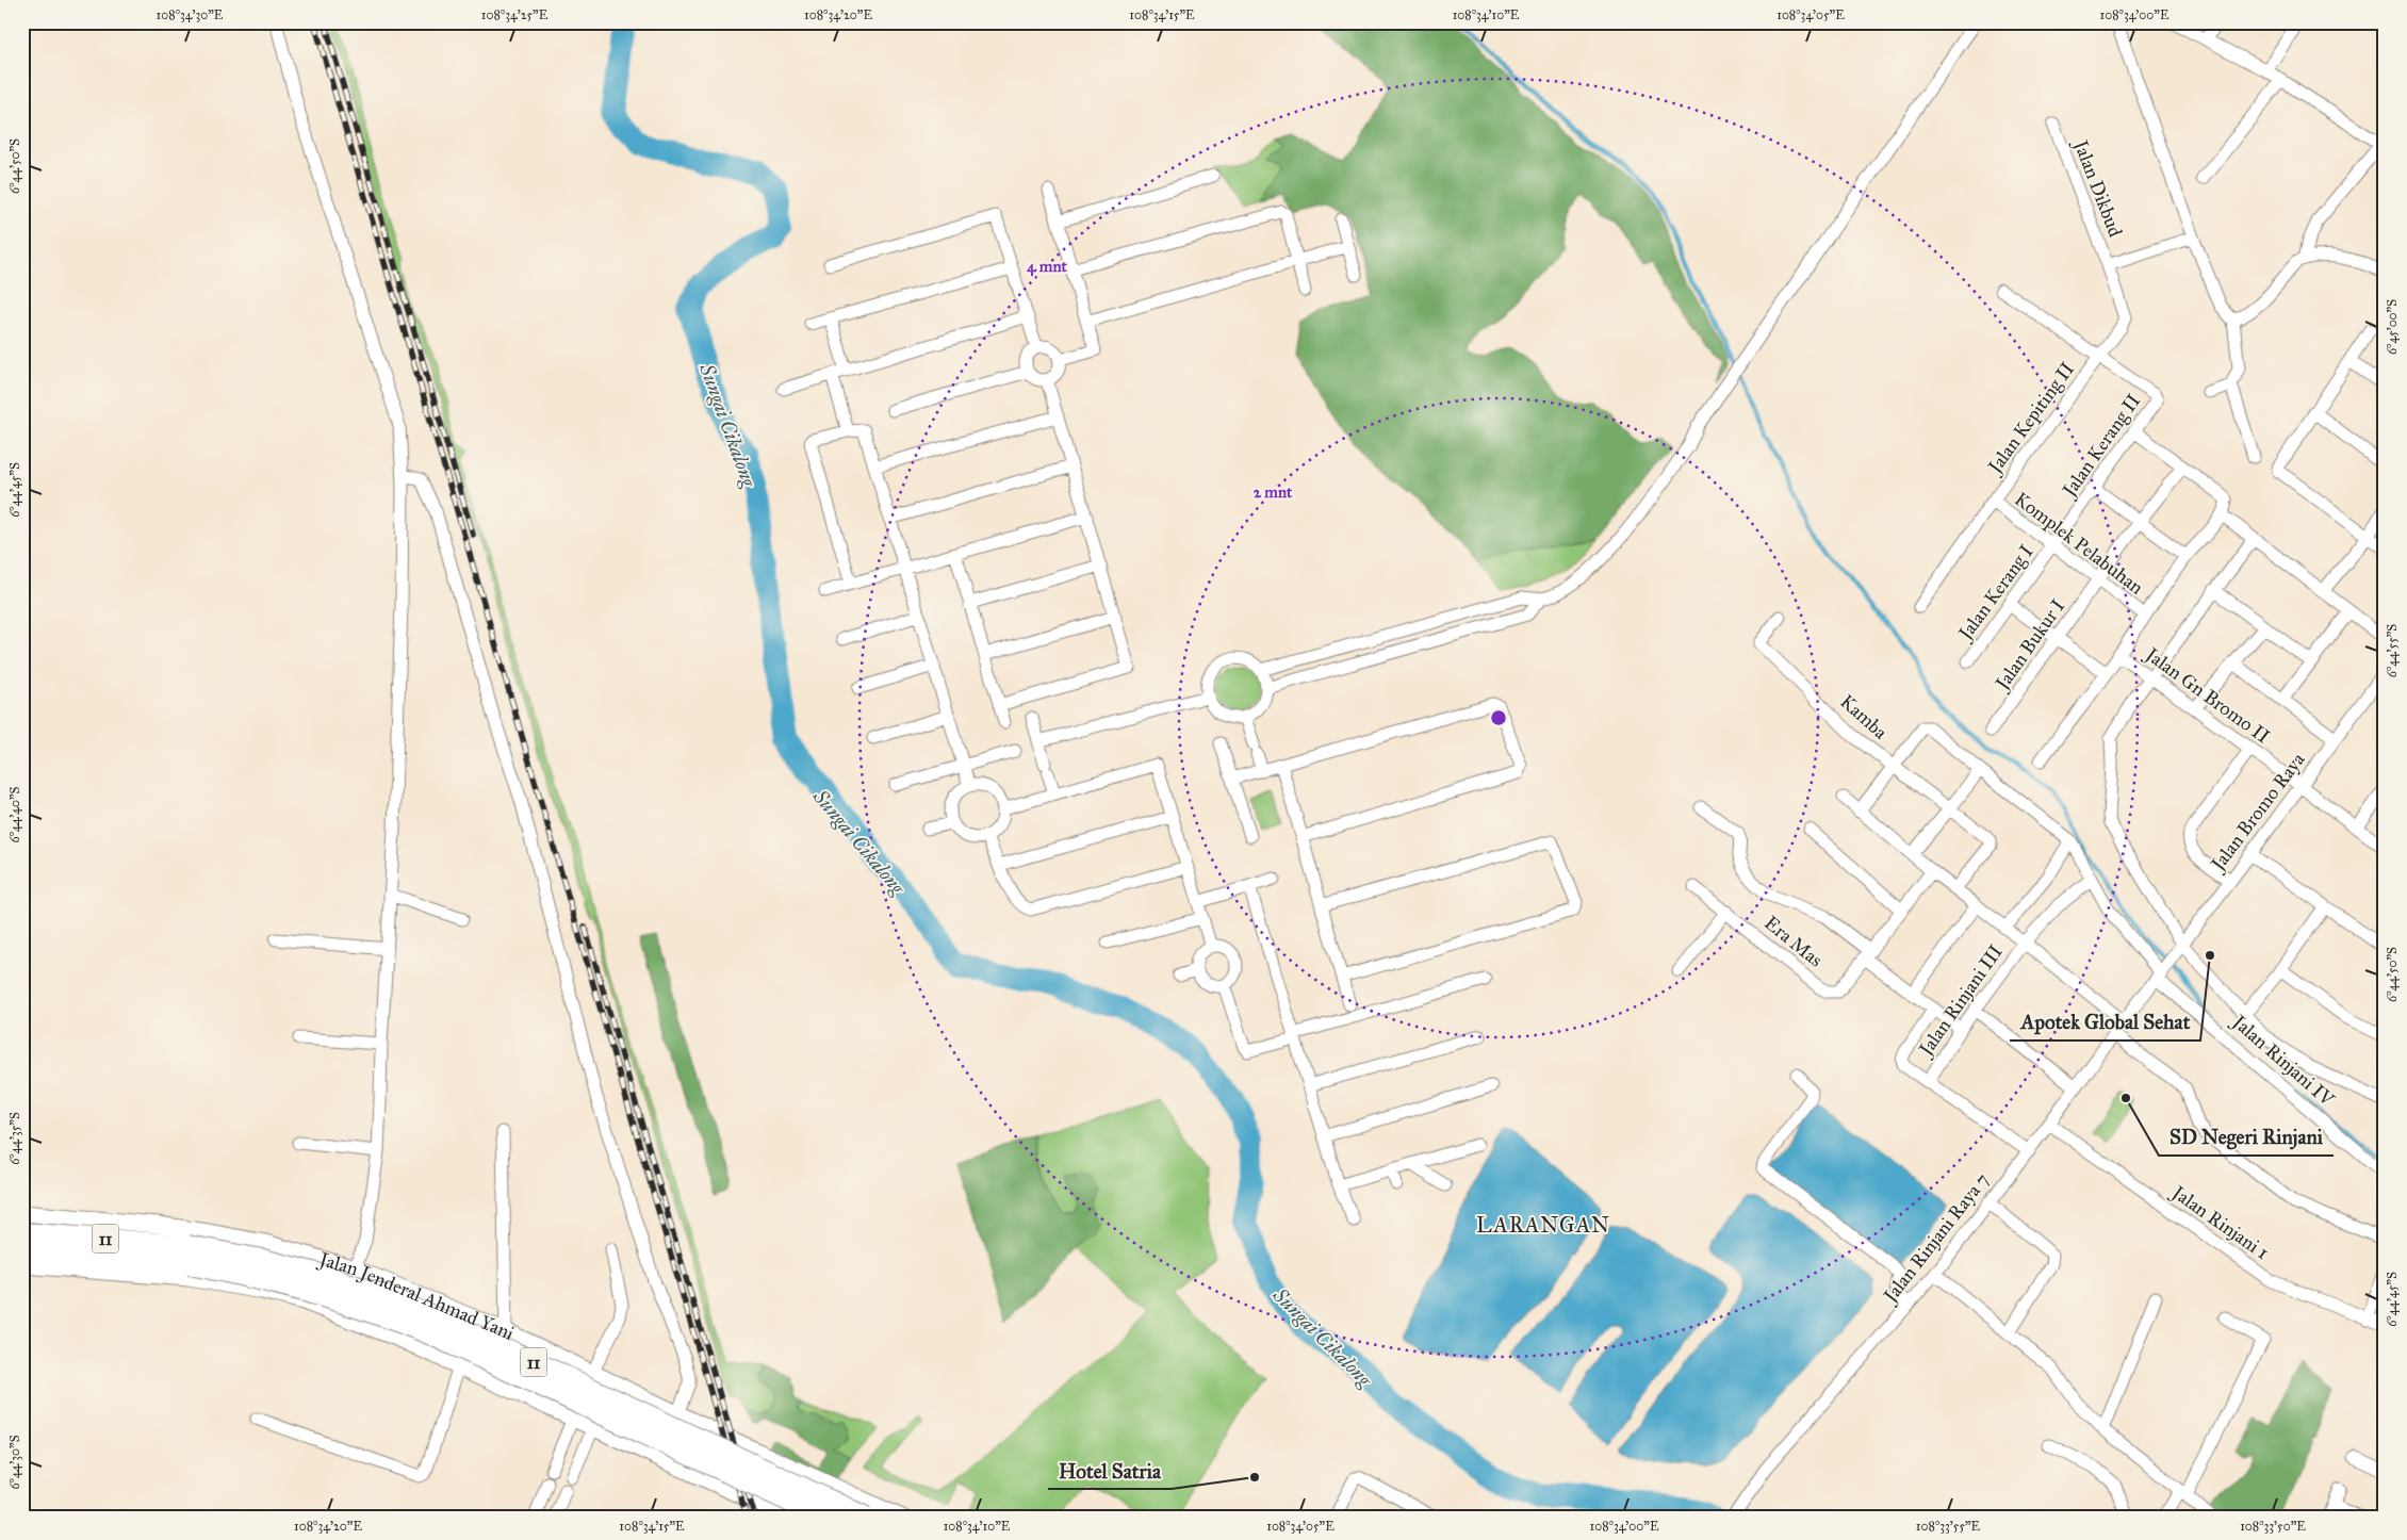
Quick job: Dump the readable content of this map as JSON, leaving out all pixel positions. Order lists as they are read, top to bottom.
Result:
{
  "streets": {
    "highway": ["11", "Jalan Jenderal Ahmad Yani"],
    "street": [
      "Jalan Dikbud",
      "Jalan Kepiting II",
      "Jalan Kerang II",
      "Komplek Pelabuhan",
      "Jalan Kerang I",
      "Jalan Bukur I",
      "Jalan Gn Bromo II",
      "Kamba",
      "Jalan Bromo Raya",
      "Era Mas",
      "Jalan Rinjani III",
      "Jalan Rinjani IV",
      "Jalan Rinjani 1",
      "Jalan Rinjani Raya 7"
    ]
  },
  "crossings": [
    ["Jalan Dikbud", "Jalan Kepiting II"],
    ["Jalan Dikbud", "Jalan Kerang II"],
    ["Jalan Kepiting II", "Jalan Kerang II"],
    ["Jalan Kepiting II", "Komplek Pelabuhan"],
    ["Jalan Kerang II", "Komplek Pelabuhan"],
    ["Jalan Kerang II", "Jalan Kerang I"],
    ["Komplek Pelabuhan", "Jalan Kerang I"],
    ["Komplek Pelabuhan", "Jalan Bukur I"],
    ["Jalan Gn Bromo II", "Jalan Bromo Raya"],
    ["Jalan Bromo Raya", "Jalan Rinjani IV"],
    ["Jalan Bromo Raya", "Jalan Rinjani Raya 7"],
    ["Jalan Rinjani III", "Jalan Rinjani IV"],
    ["Jalan Rinjani III", "Jalan Rinjani Raya 7"],
    ["Jalan Rinjani IV", "Jalan Rinjani Raya 7"],
    ["Jalan Rinjani 1", "Jalan Rinjani Raya 7"]
  ],
  "districts": ["LARANGAN"],
  "water": ["Sungai Cikalong"],
  "places": ["Apotek Global Sehat", "SD Negeri Rinjani", "Hotel Satria"],
  "coordinates": [
    "108°34'30\"E",
    "108°34'25\"E",
    "108°34'20\"E",
    "108°34'15\"E",
    "108°34'10\"E",
    "108°34'05\"E",
    "108°34'00\"E",
    "6°44'50\"S",
    "6°45'00\"S",
    "6°44'45\"S",
    "6°44'55\"S",
    "6°44'40\"S",
    "6°44'35\"S",
    "6°44'30\"S",
    "108°33'55\"E",
    "108°33'50\"E"
  ],
  "rings": ["4 mnt", "2 mnt"]
}
